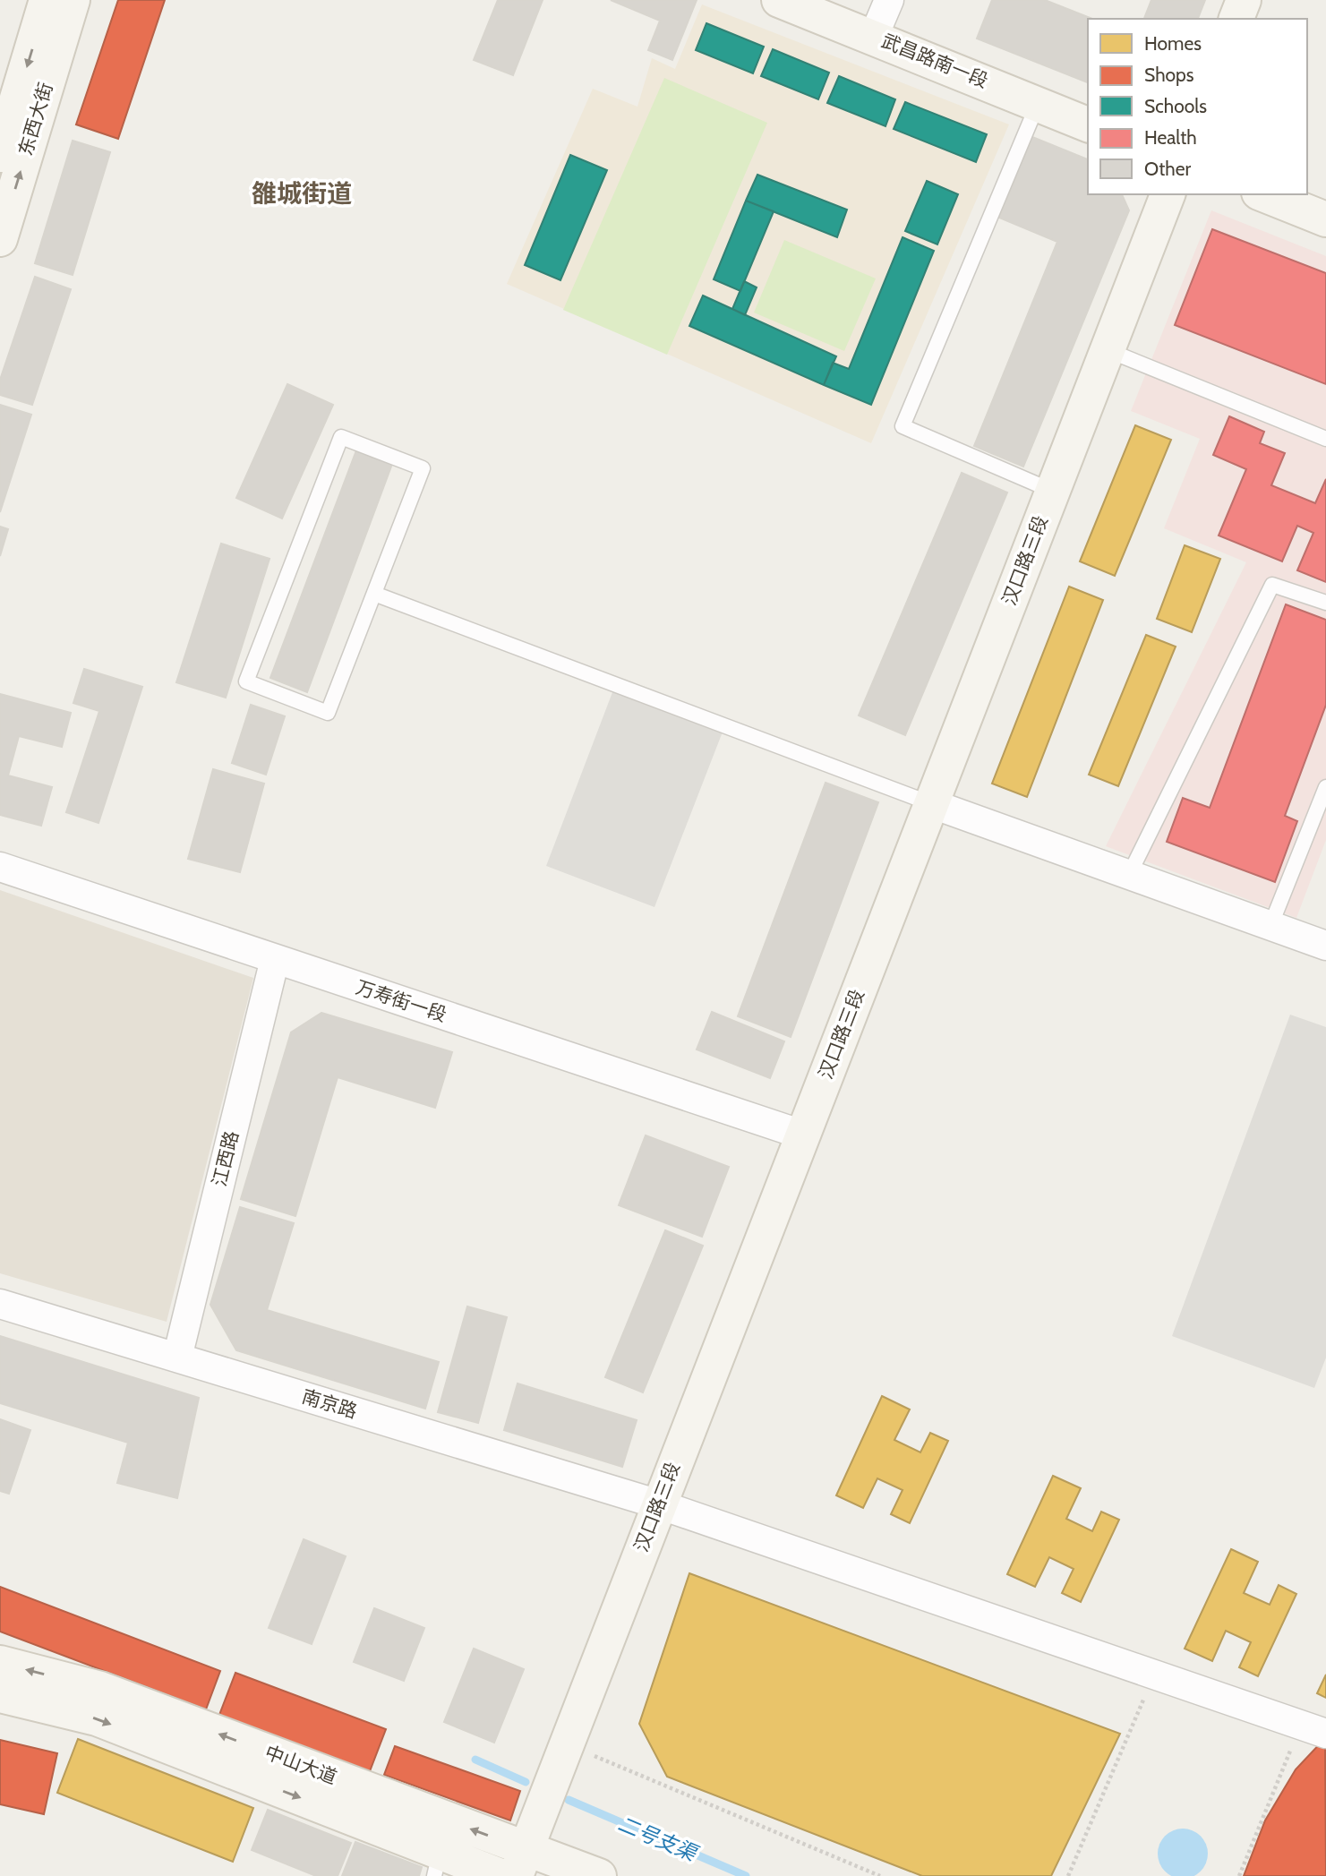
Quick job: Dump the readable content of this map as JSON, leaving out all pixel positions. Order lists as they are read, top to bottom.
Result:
{
  "streets": {
    "street": [
      "武昌路南一段",
      "东西大街",
      "汉口路三段",
      "万寿街一段",
      "江西路",
      "南京路",
      "中山大道"
    ]
  },
  "crossings": [
    ["汉口路三段", "万寿街一段"],
    ["汉口路三段", "南京路"],
    ["汉口路三段", "中山大道"],
    ["万寿街一段", "江西路"],
    ["江西路", "南京路"]
  ],
  "districts": ["雒城街道"],
  "water": ["二号支渠"],
  "legend": [
    "Homes",
    "Shops",
    "Schools",
    "Health",
    "Other"
  ]
}
